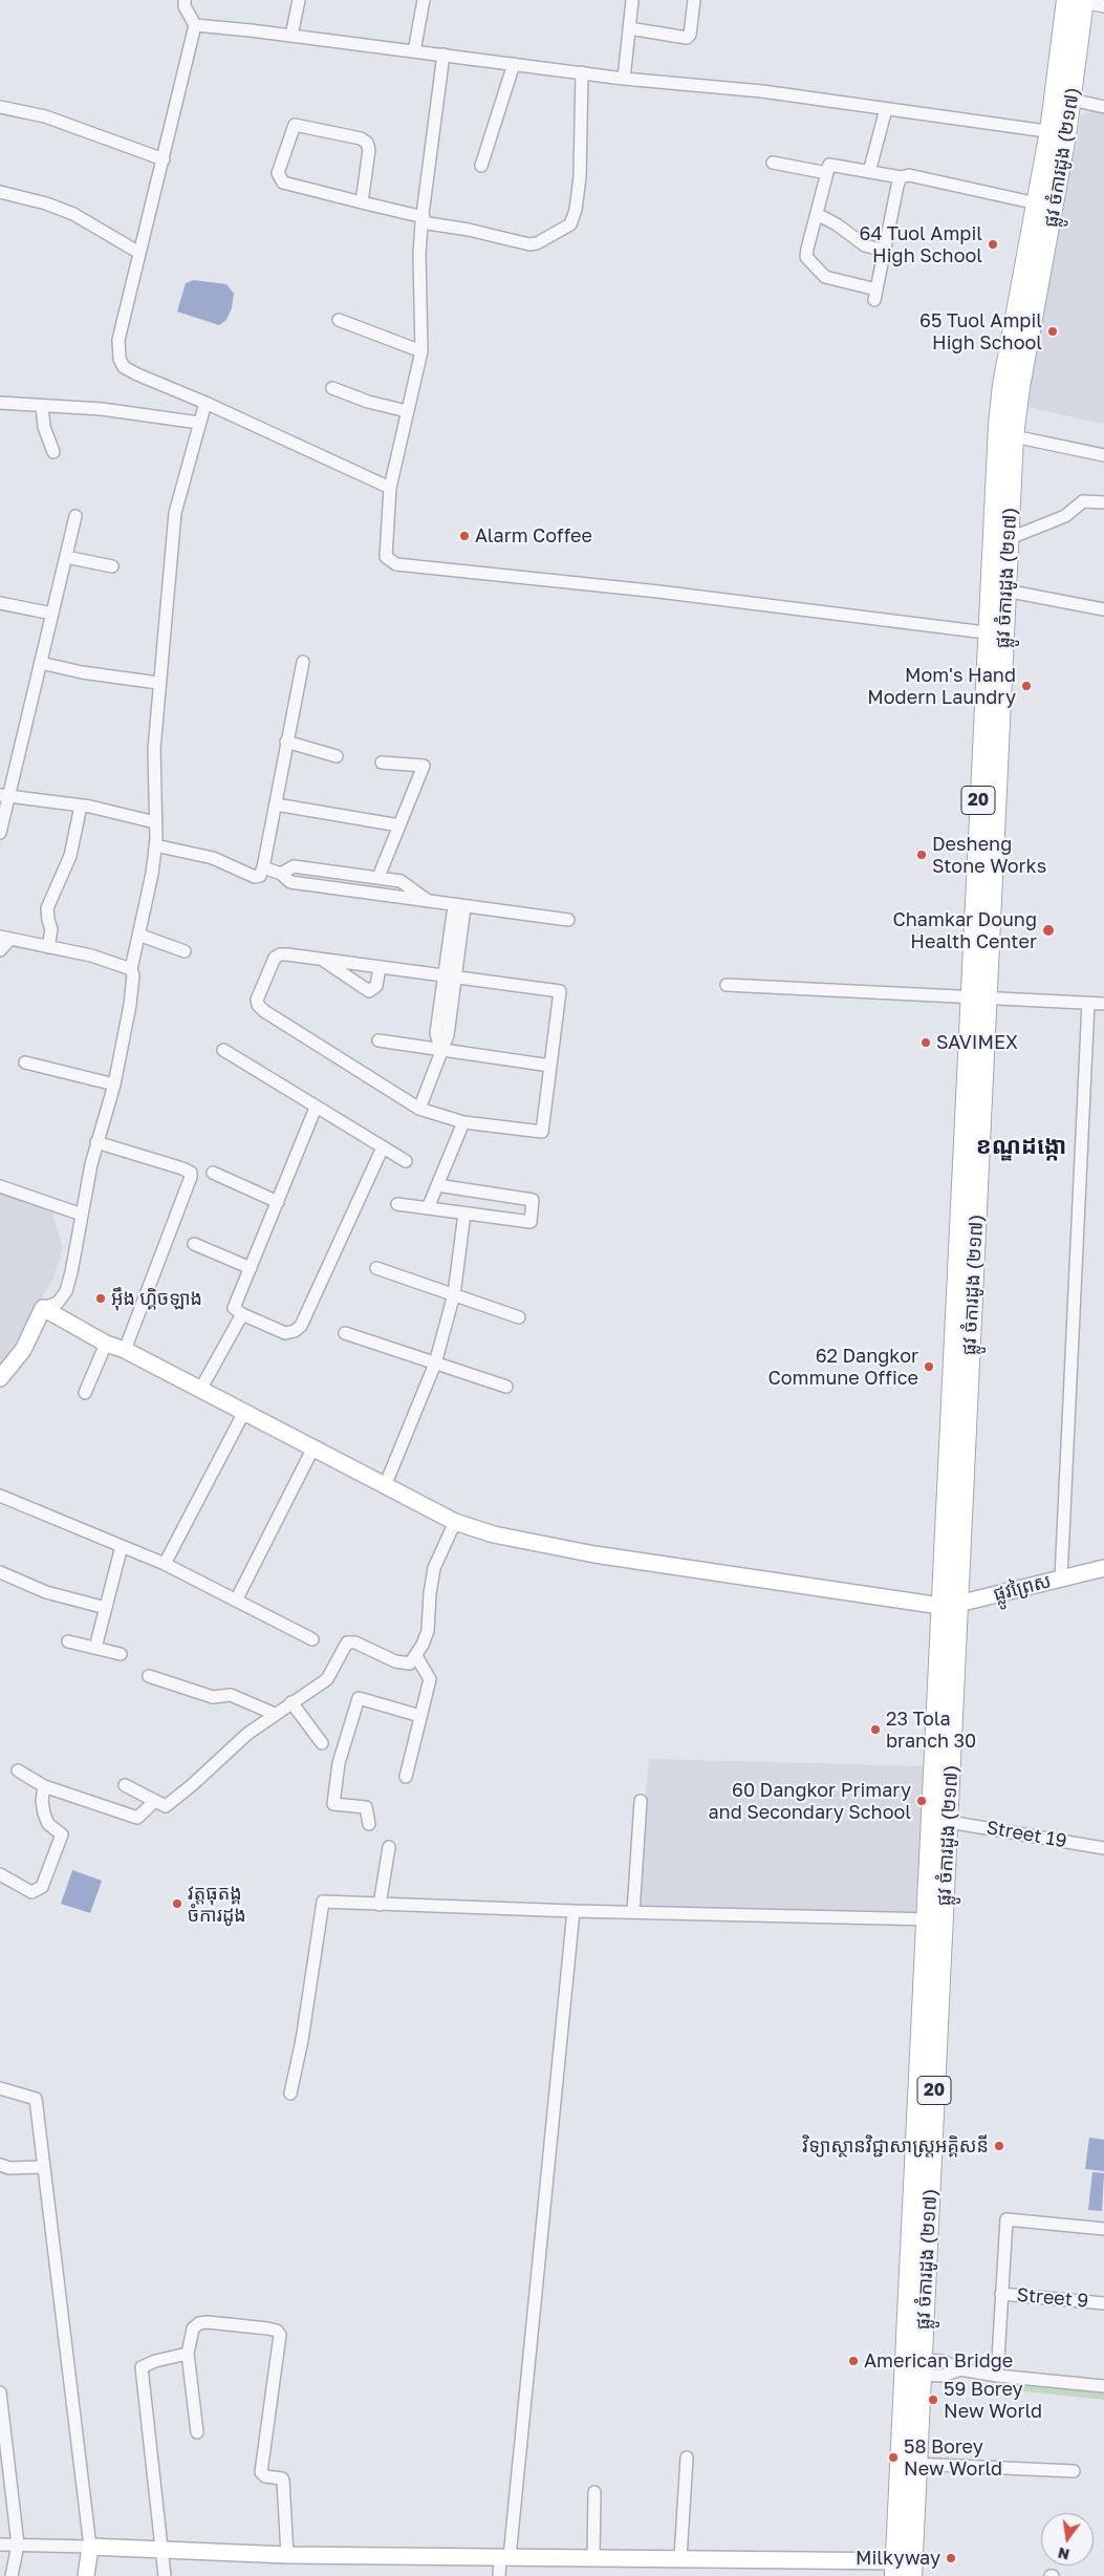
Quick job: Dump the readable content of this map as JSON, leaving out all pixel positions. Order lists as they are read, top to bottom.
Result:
{
  "streets": {
    "main road": ["ផ្លូវ ចំការដូង (២១៧)", "20"],
    "street": ["ផ្លូវព្រៃស", "Street 19", "Street 9"]
  },
  "crossings": [
    ["ផ្លូវ ចំការដូង (២១៧)", "ផ្លូវព្រៃស"],
    ["ផ្លូវ ចំការដូង (២១៧)", "Street 19"]
  ],
  "districts": ["ខណ្ឌដង្កោ"],
  "places": [
    "64 Tuol Ampil High School",
    "65 Tuol Ampil High School",
    "Alarm Coffee",
    "Mom's Hand Modern Laundry",
    "Desheng Stone Works",
    "Chamkar Doung Health Center",
    "SAVIMEX",
    "អ៊ឹង ហ្គិចឡាង",
    "62 Dangkor Commune Office",
    "23 Tola branch 30",
    "60 Dangkor Primary and Secondary School",
    "វត្តធុតង្គ ចំការដូង",
    "វិទ្យាស្ថានវិជ្ជាសាស្រ្តអគ្គិសនី",
    "American Bridge",
    "59 Borey New World",
    "58 Borey New World",
    "Milkyway"
  ],
  "north": "bottom"
}
